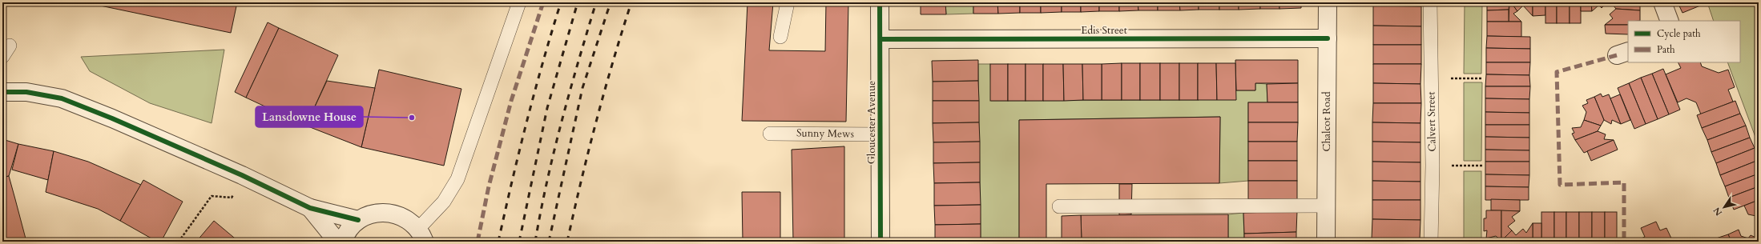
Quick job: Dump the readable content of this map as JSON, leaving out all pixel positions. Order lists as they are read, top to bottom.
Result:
{
  "streets": {
    "street": ["Edis Street", "Chalcot Road", "Gloucester Avenue"],
    "lane": ["Calvert Street", "Sunny Mews"]
  },
  "crossings": [
    ["Edis Street", "Chalcot Road"],
    ["Edis Street", "Gloucester Avenue"],
    ["Gloucester Avenue", "Sunny Mews"]
  ],
  "places": ["Lansdowne House"],
  "legend": ["Cycle path", "Path"],
  "north": "bottom left"
}
